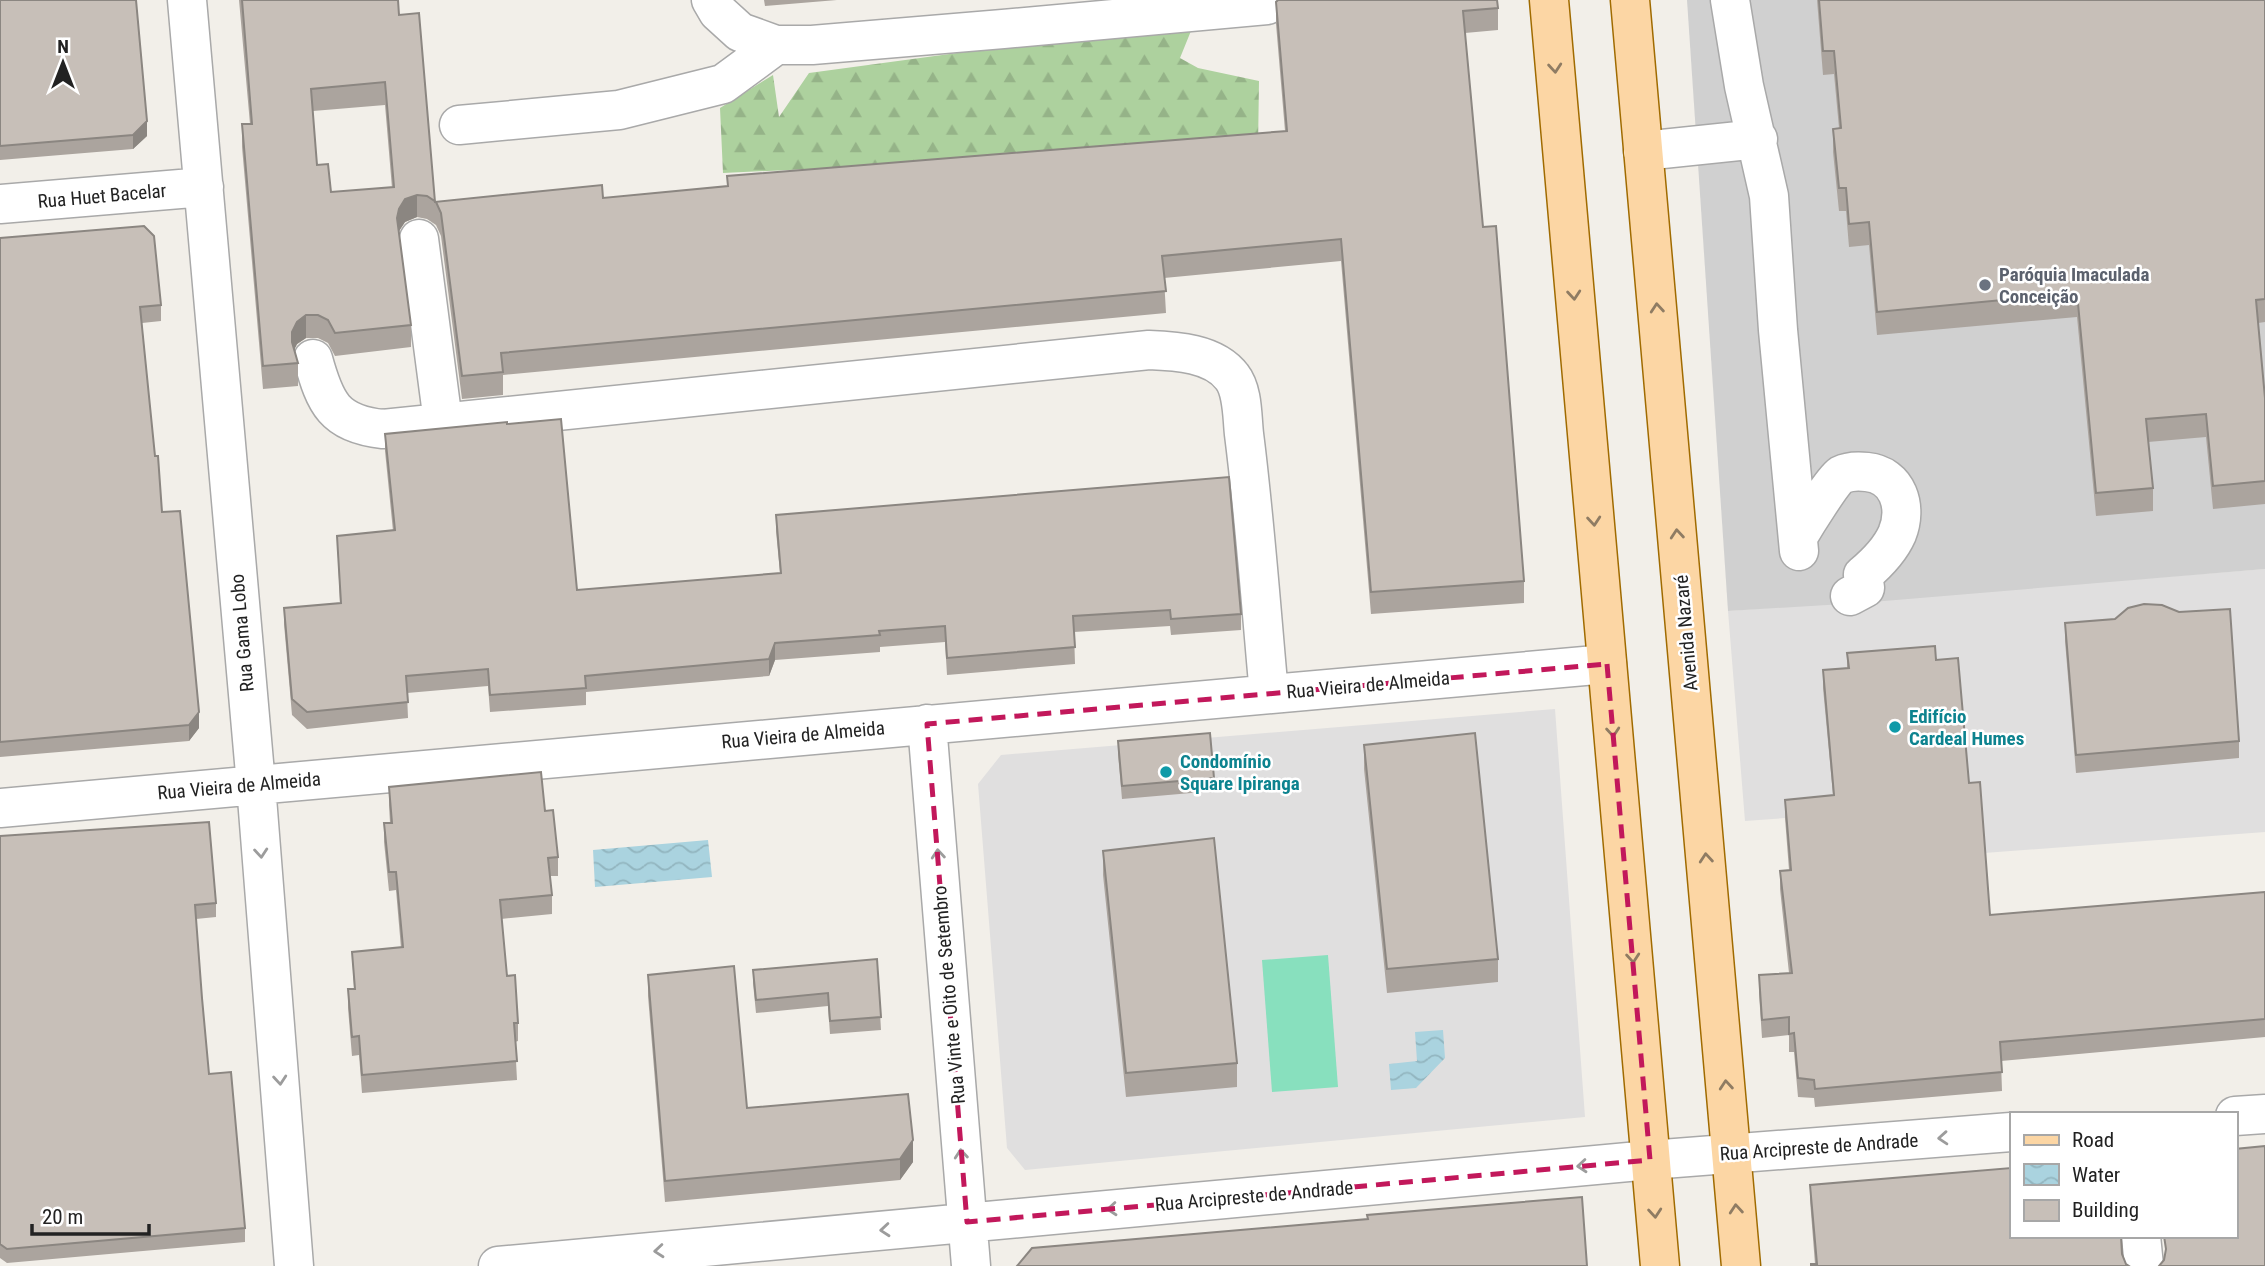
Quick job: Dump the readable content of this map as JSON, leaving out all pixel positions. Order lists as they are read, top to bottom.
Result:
{
  "streets": {
    "main road": ["Avenida Nazaré"],
    "street": [
      "Rua Huet Bacelar",
      "Rua Gama Lobo",
      "Rua Vieira de Almeida",
      "Rua Vinte e Oito de Setembro",
      "Rua Arcipreste de Andrade"
    ]
  },
  "crossings": [
    ["Rua Huet Bacelar", "Rua Gama Lobo"],
    ["Rua Gama Lobo", "Rua Vieira de Almeida"],
    ["Avenida Nazaré", "Rua Arcipreste de Andrade"],
    ["Rua Vieira de Almeida", "Rua Vinte e Oito de Setembro"],
    ["Rua Vinte e Oito de Setembro", "Rua Arcipreste de Andrade"]
  ],
  "one_way": ["Rua Gama Lobo", "Rua Vinte e Oito de Setembro", "Rua Arcipreste de Andrade"],
  "places": ["Paróquia Imaculada Conceição", "Edifício Cardeal Humes", "Condomínio Square Ipiranga"],
  "legend": ["Road", "Water", "Building"],
  "scale_bar": "20 m",
  "north": "top"
}
